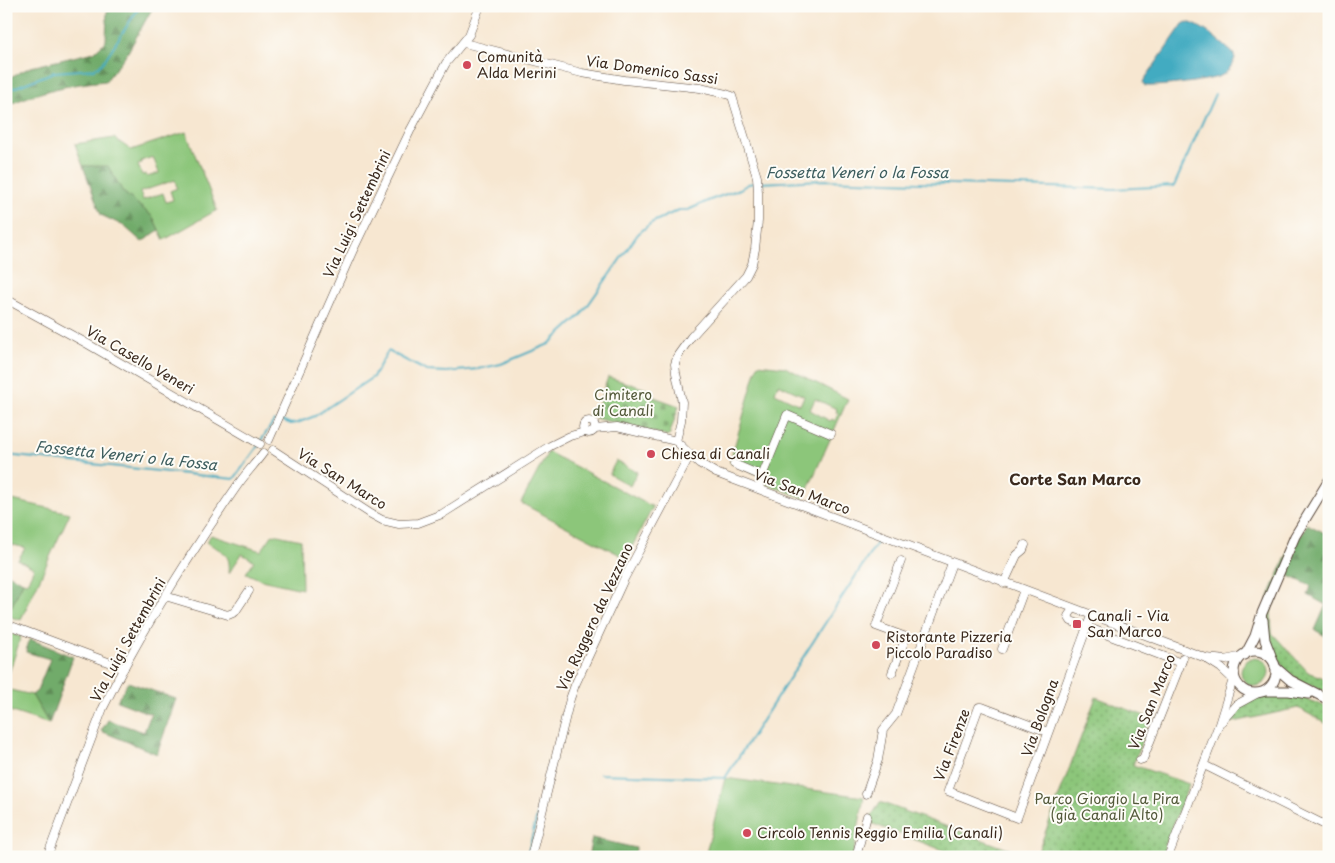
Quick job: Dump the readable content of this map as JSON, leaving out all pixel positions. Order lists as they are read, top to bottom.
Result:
{
  "streets": {
    "street": [
      "Via Domenico Sassi",
      "Via Luigi Settembrini",
      "Via Casello Veneri",
      "Via San Marco",
      "Via Ruggero da Vezzano",
      "Via Bologna",
      "Via Firenze"
    ]
  },
  "crossings": [
    ["Via Domenico Sassi", "Via Luigi Settembrini"],
    ["Via Domenico Sassi", "Via San Marco"],
    ["Via Luigi Settembrini", "Via Casello Veneri"],
    ["Via Luigi Settembrini", "Via San Marco"],
    ["Via Casello Veneri", "Via San Marco"],
    ["Via San Marco", "Via Ruggero da Vezzano"],
    ["Via San Marco", "Via Bologna"],
    ["Via Bologna", "Via Firenze"]
  ],
  "districts": ["Corte San Marco"],
  "water": ["Fossetta Veneri o la Fossa"],
  "parks": ["Cimitero di Canali", "Parco Giorgio La Pira (già Canali Alto)"],
  "places": {
    "other": [
      "Comunità Alda Merini",
      "Chiesa di Canali",
      "Ristorante Pizzeria Piccolo Paradiso",
      "Circolo Tennis Reggio Emilia (Canali)"
    ],
    "transit": ["Canali - Via San Marco"]
  }
}
